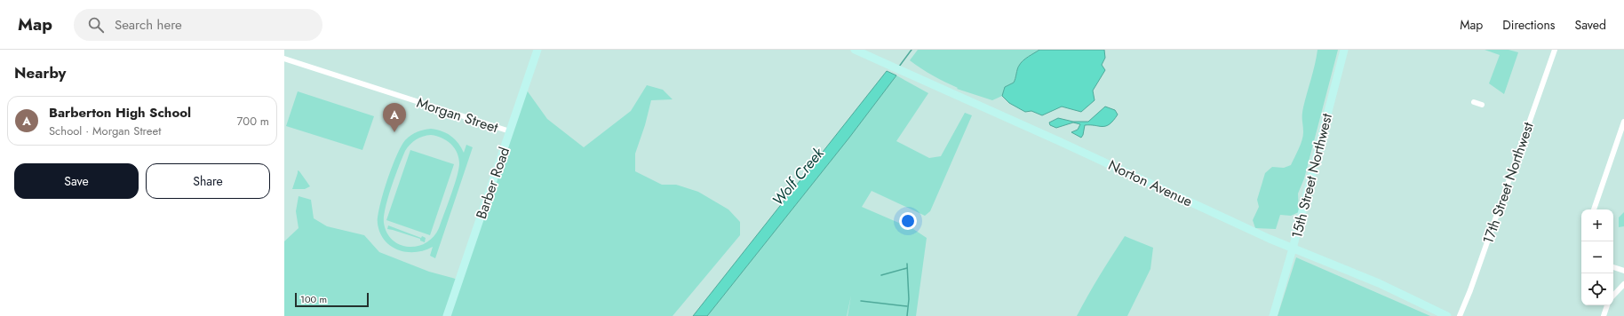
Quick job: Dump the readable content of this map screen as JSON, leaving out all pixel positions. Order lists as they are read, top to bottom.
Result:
{
  "streets": {
    "main road": ["15th Street Northwest", "Barber Road", "Norton Avenue"],
    "street": ["Morgan Street", "17th Street Northwest"]
  },
  "crossings": [
    ["Morgan Street", "Barber Road"],
    ["15th Street Northwest", "Norton Avenue"]
  ],
  "water": ["Wolf Creek"],
  "scale_bar": "100 m",
  "page": {
    "header": "Map",
    "search": "Search here",
    "nav": ["Map", "Directions", "Saved"],
    "heading": "Nearby",
    "list": [
      {
        "mark": "A",
        "name": "Barberton High School",
        "note": "School · Morgan Street",
        "value": "700 m"
      }
    ],
    "pins": "A",
    "buttons": ["Save", "Share"],
    "map_buttons": ["+", "−"],
    "scale": "100 m"
  }
}
